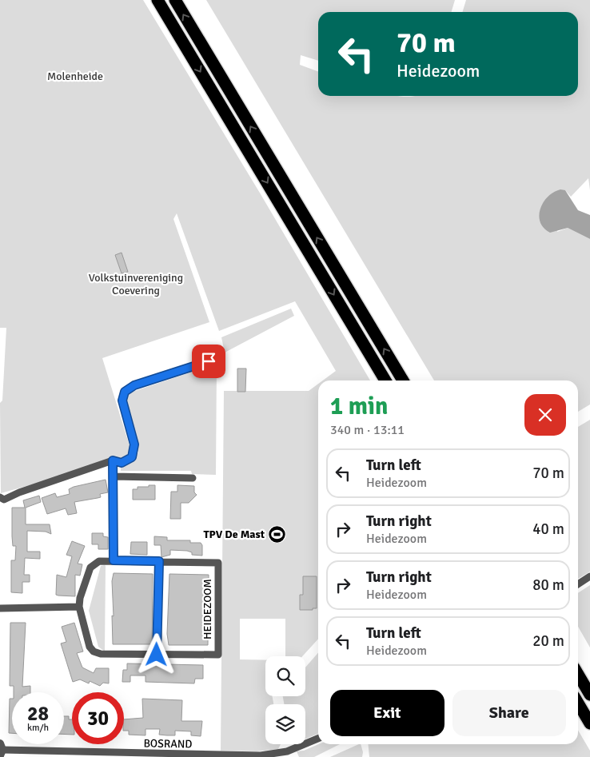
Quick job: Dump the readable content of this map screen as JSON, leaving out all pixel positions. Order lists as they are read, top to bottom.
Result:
{
  "streets": {
    "street": ["HEIDEZOOM", "BOSRAND"]
  },
  "parks": ["Molenheide", "Volkstuinvereniging Coevering"],
  "places": {
    "sports": ["TPV De Mast"]
  },
  "page": {
    "turn": ["70 m", "Heidezoom"],
    "heading": ["1 min", "340 m · 13:11"],
    "list": [
      {
        "name": "Turn left",
        "note": "Heidezoom",
        "value": "70 m"
      },
      {
        "name": "Turn right",
        "note": "Heidezoom",
        "value": "40 m"
      },
      {
        "name": "Turn right",
        "note": "Heidezoom",
        "value": "80 m"
      },
      {
        "name": "Turn left",
        "note": "Heidezoom",
        "value": "20 m"
      }
    ],
    "buttons": ["Exit", "Share"],
    "speed": "28 km/h",
    "limit": "30"
  }
}
